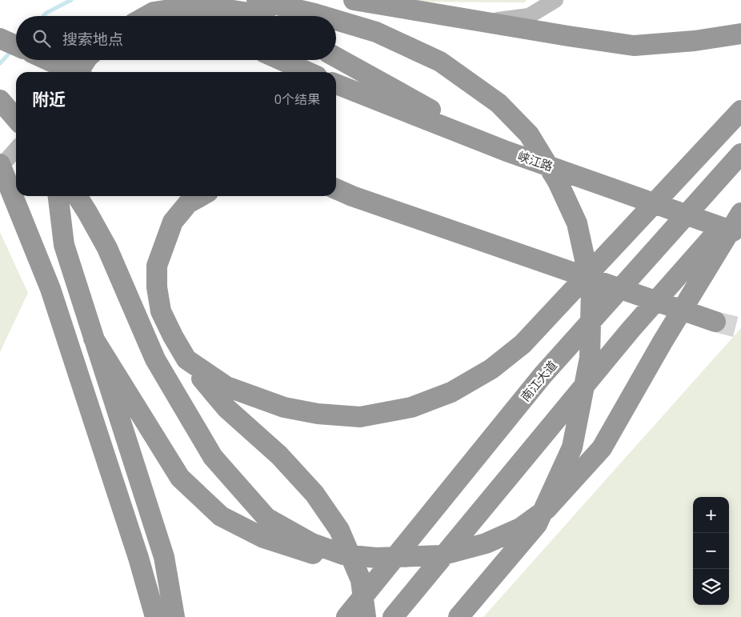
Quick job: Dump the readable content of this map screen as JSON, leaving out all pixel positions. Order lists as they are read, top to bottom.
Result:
{
  "streets": {
    "highway": ["峡江路", "南江大道"]
  },
  "page": {
    "search": "搜索地点",
    "heading": ["附近", "0个结果"],
    "map_buttons": ["+", "−"]
  }
}
